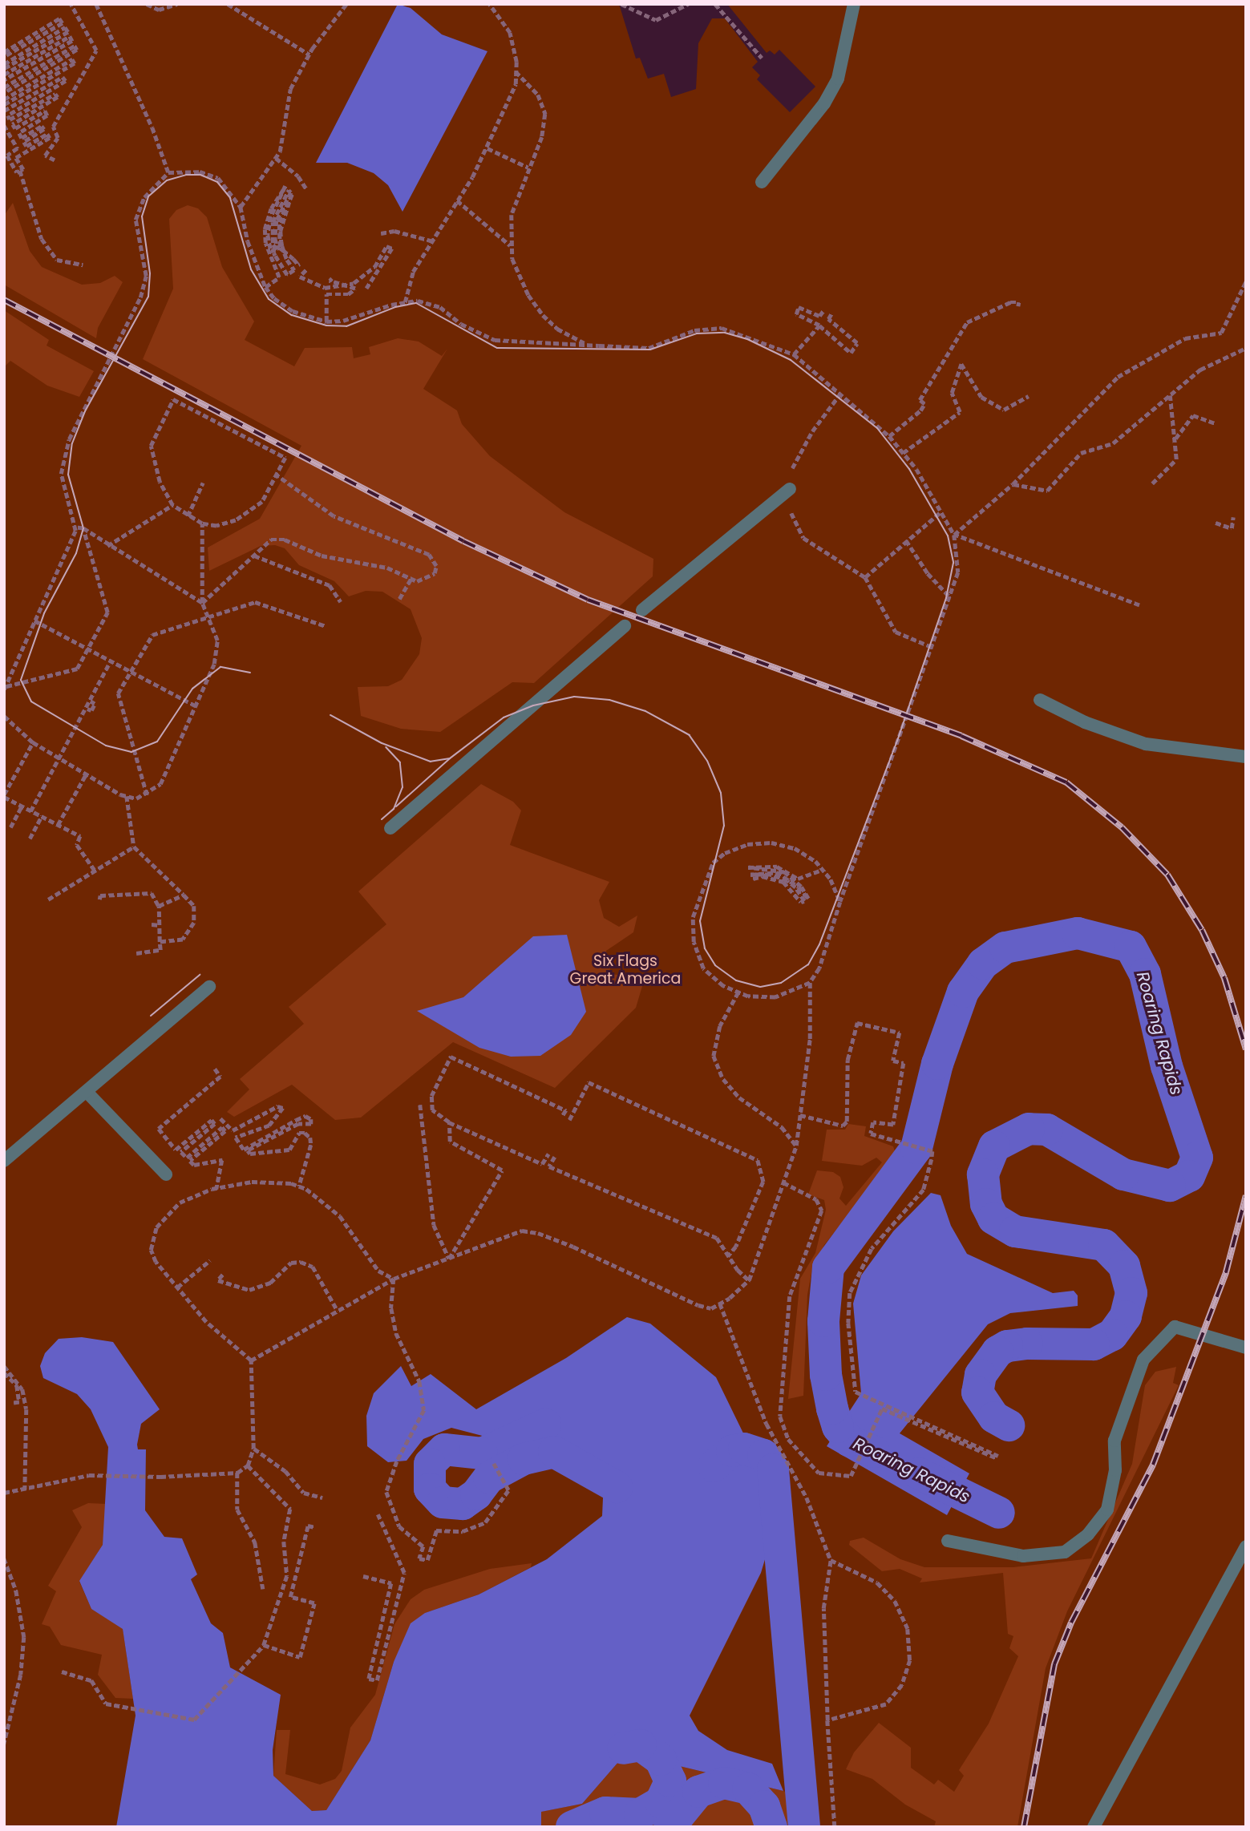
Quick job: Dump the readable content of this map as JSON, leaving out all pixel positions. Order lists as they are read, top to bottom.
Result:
{
  "water": ["Roaring Rapids"],
  "parks": ["Six Flags Great America"]
}
